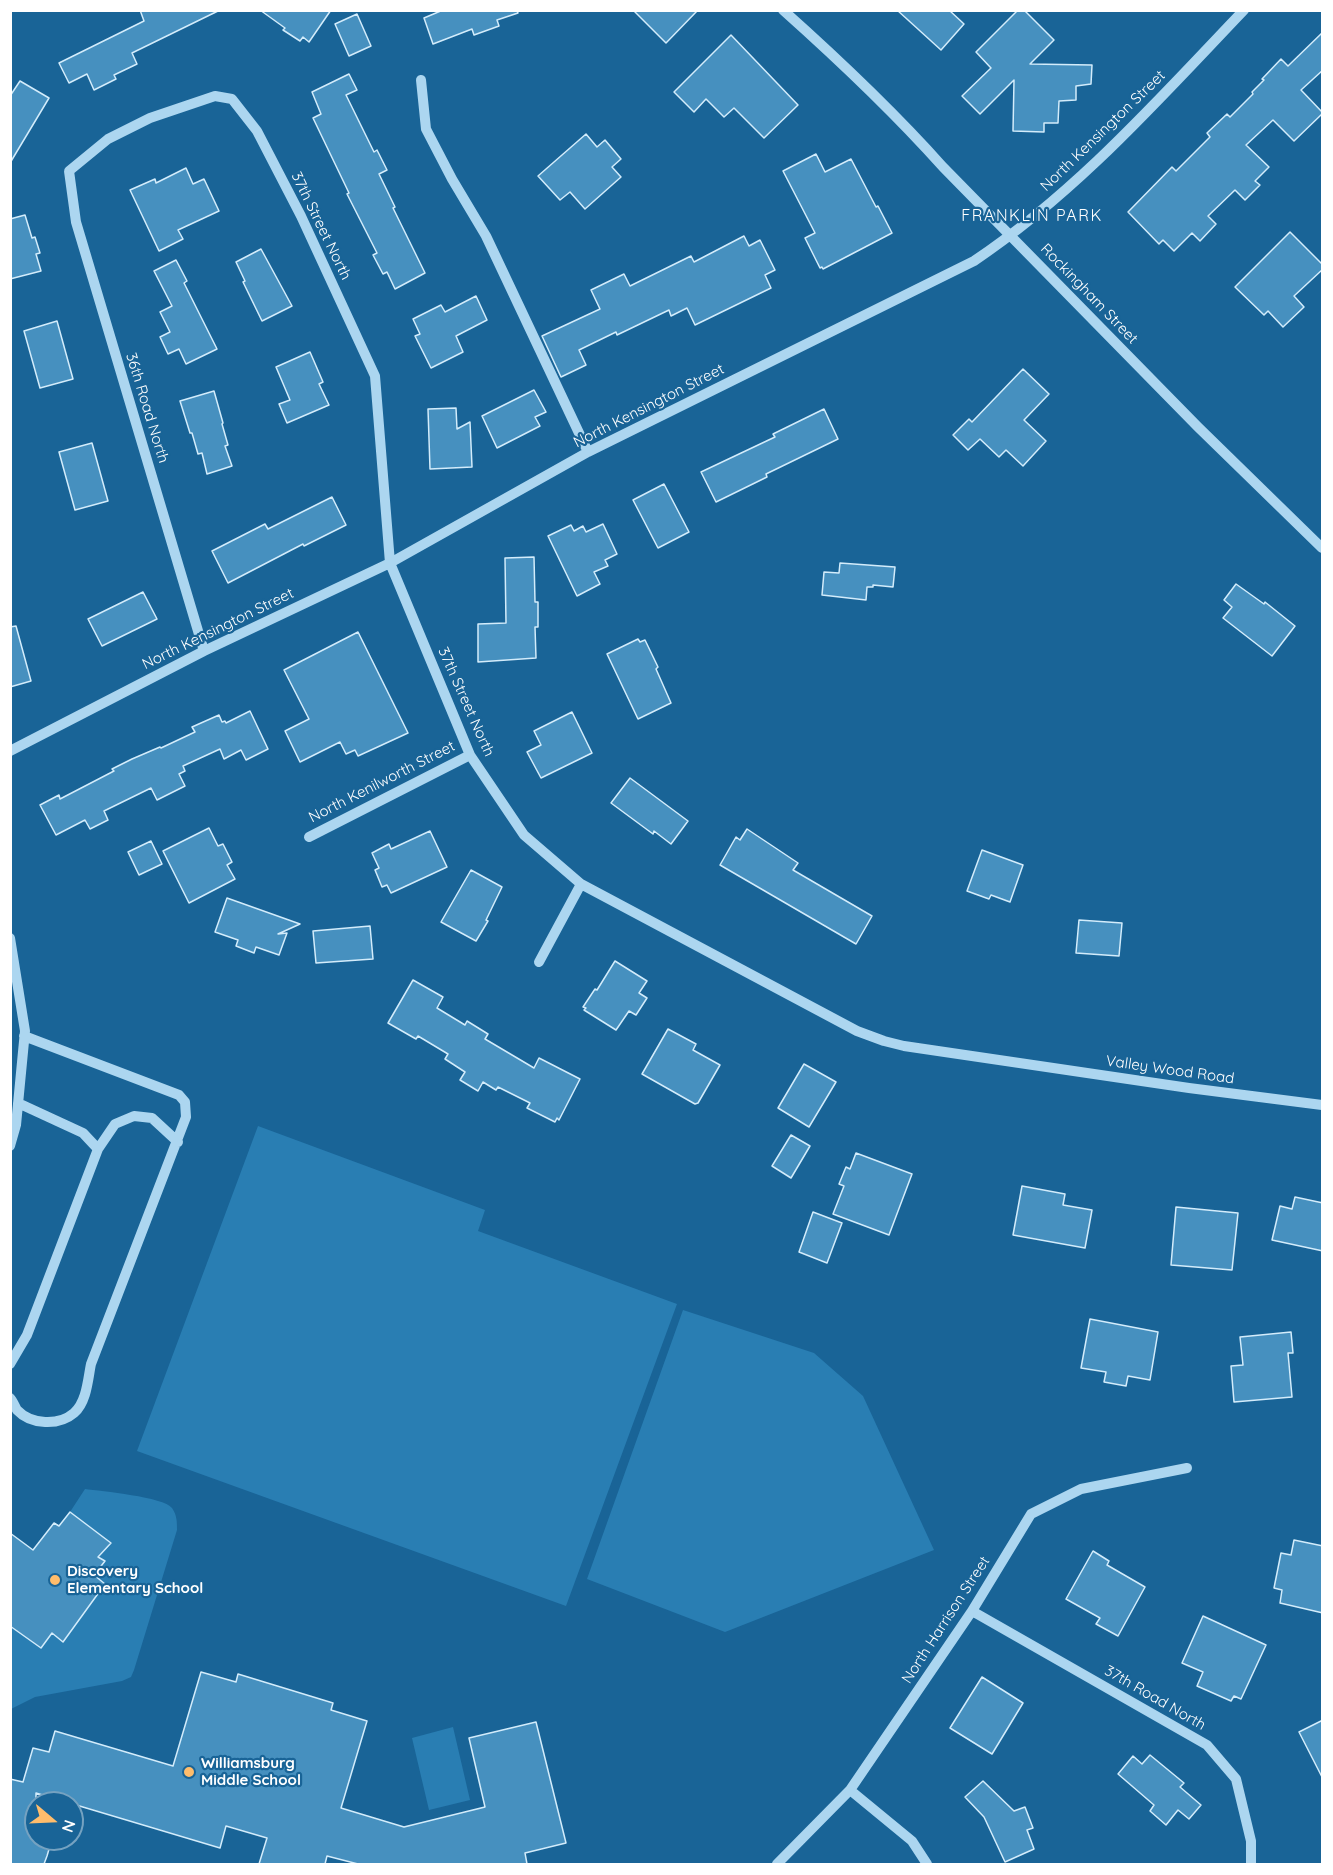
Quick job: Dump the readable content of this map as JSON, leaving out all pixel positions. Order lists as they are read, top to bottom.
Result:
{
  "streets": {
    "street": [
      "North Kensington Street",
      "37th Street North",
      "Rockingham Street",
      "36th Road North",
      "North Kenilworth Street",
      "Valley Wood Road",
      "North Harrison Street",
      "37th Road North"
    ]
  },
  "crossings": [
    ["North Kensington Street", "37th Street North"],
    ["North Kensington Street", "Rockingham Street"],
    ["North Kensington Street", "36th Road North"],
    ["37th Street North", "36th Road North"],
    ["37th Street North", "North Kenilworth Street"],
    ["37th Street North", "Valley Wood Road"],
    ["North Harrison Street", "37th Road North"]
  ],
  "districts": ["FRANKLIN PARK"],
  "places": ["Discovery Elementary School", "Williamsburg Middle School"],
  "north": "right"
}
